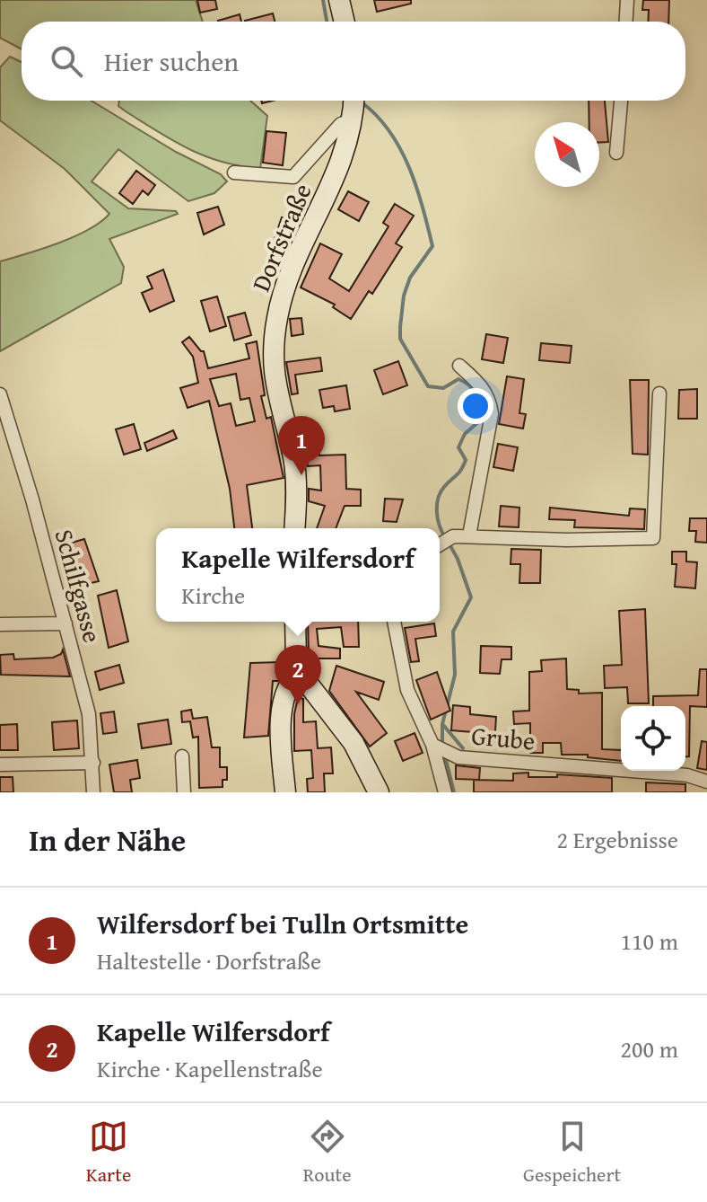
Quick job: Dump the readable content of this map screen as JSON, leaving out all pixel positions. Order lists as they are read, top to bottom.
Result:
{
  "streets": {
    "street": ["Dorfstraße", "Schilfgasse", "Grube"]
  },
  "north": "top left",
  "page": {
    "search": "Hier suchen",
    "pins": ["1", "2"],
    "popup": ["Kapelle Wilfersdorf", "Kirche"],
    "heading": ["In der Nähe", "2 Ergebnisse"],
    "list": [
      {
        "mark": "1",
        "name": "Wilfersdorf bei Tulln Ortsmitte",
        "note": "Haltestelle · Dorfstraße",
        "value": "110 m"
      },
      {
        "mark": "2",
        "name": "Kapelle Wilfersdorf",
        "note": "Kirche · Kapellenstraße",
        "value": "200 m"
      }
    ],
    "nav": ["Karte", "Route", "Gespeichert"]
  }
}
